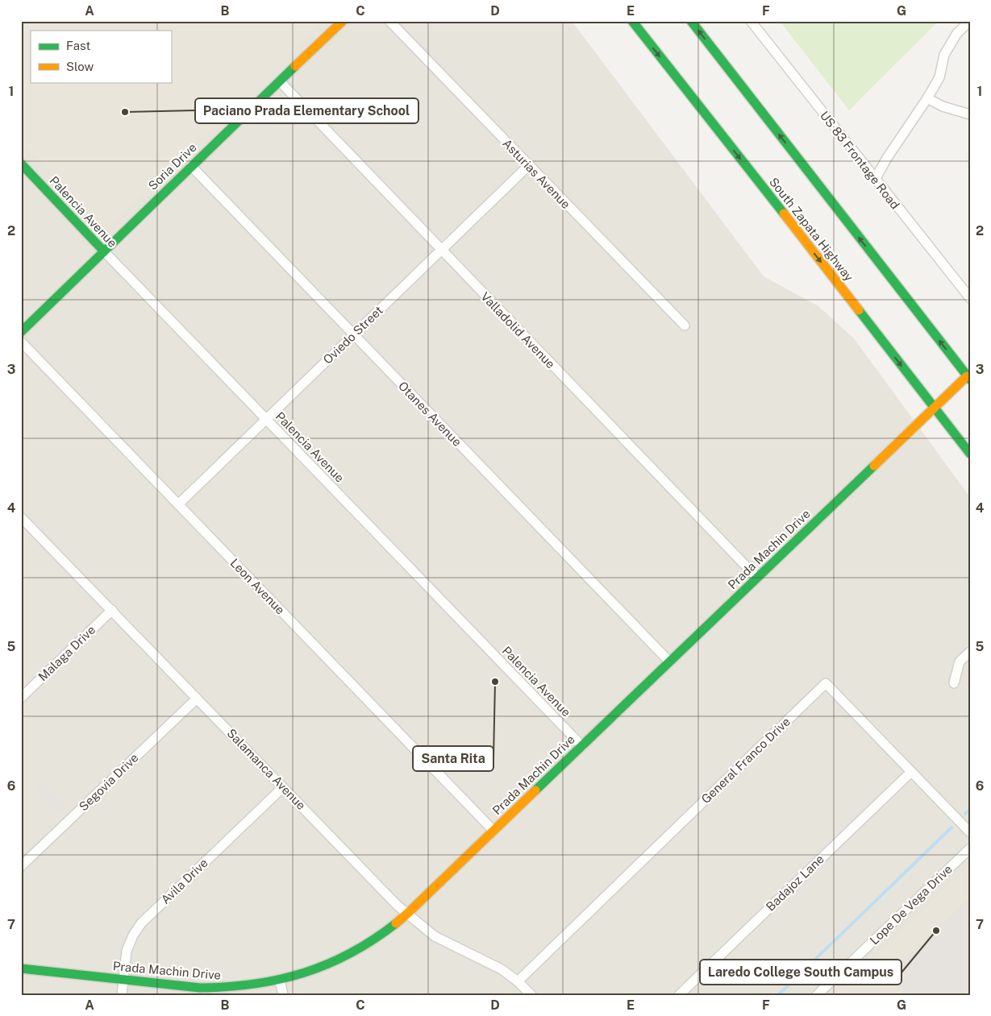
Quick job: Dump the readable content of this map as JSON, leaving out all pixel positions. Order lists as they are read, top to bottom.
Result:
{
  "streets": {
    "street": [
      "US 83 Frontage Road",
      "Soria Drive",
      "Asturias Avenue",
      "Palencia Avenue",
      "South Zapata Highway",
      "Valladolid Avenue",
      "Oviedo Street",
      "Otanes Avenue",
      "Prada Machin Drive",
      "Leon Avenue",
      "Malaga Drive",
      "General Franco Drive",
      "Salamanca Avenue",
      "Segovia Drive",
      "Avila Drive",
      "Badajoz Lane",
      "Lope De Vega Drive"
    ]
  },
  "crossings": [
    ["Soria Drive", "Palencia Avenue"],
    ["Soria Drive", "Valladolid Avenue"],
    ["Soria Drive", "Otanes Avenue"],
    ["Asturias Avenue", "Oviedo Street"],
    ["Palencia Avenue", "Oviedo Street"],
    ["Palencia Avenue", "Prada Machin Drive"],
    ["South Zapata Highway", "Prada Machin Drive"],
    ["Valladolid Avenue", "Oviedo Street"],
    ["Valladolid Avenue", "Prada Machin Drive"],
    ["Oviedo Street", "Otanes Avenue"],
    ["Oviedo Street", "Leon Avenue"],
    ["Otanes Avenue", "Prada Machin Drive"],
    ["Prada Machin Drive", "Leon Avenue"],
    ["Prada Machin Drive", "Salamanca Avenue"],
    ["Prada Machin Drive", "Avila Drive"],
    ["Malaga Drive", "Salamanca Avenue"],
    ["General Franco Drive", "Salamanca Avenue"],
    ["General Franco Drive", "Badajoz Lane"],
    ["Salamanca Avenue", "Segovia Drive"],
    ["Salamanca Avenue", "Avila Drive"]
  ],
  "places": ["Paciano Prada Elementary School", "Santa Rita", "Laredo College South Campus"],
  "legend": ["Fast", "Slow"],
  "grid": {
    "columns": [
      "A",
      "B",
      "C",
      "D",
      "E",
      "F",
      "G"
    ],
    "rows": [
      "1",
      "2",
      "3",
      "4",
      "5",
      "6",
      "7"
    ]
  }
}
